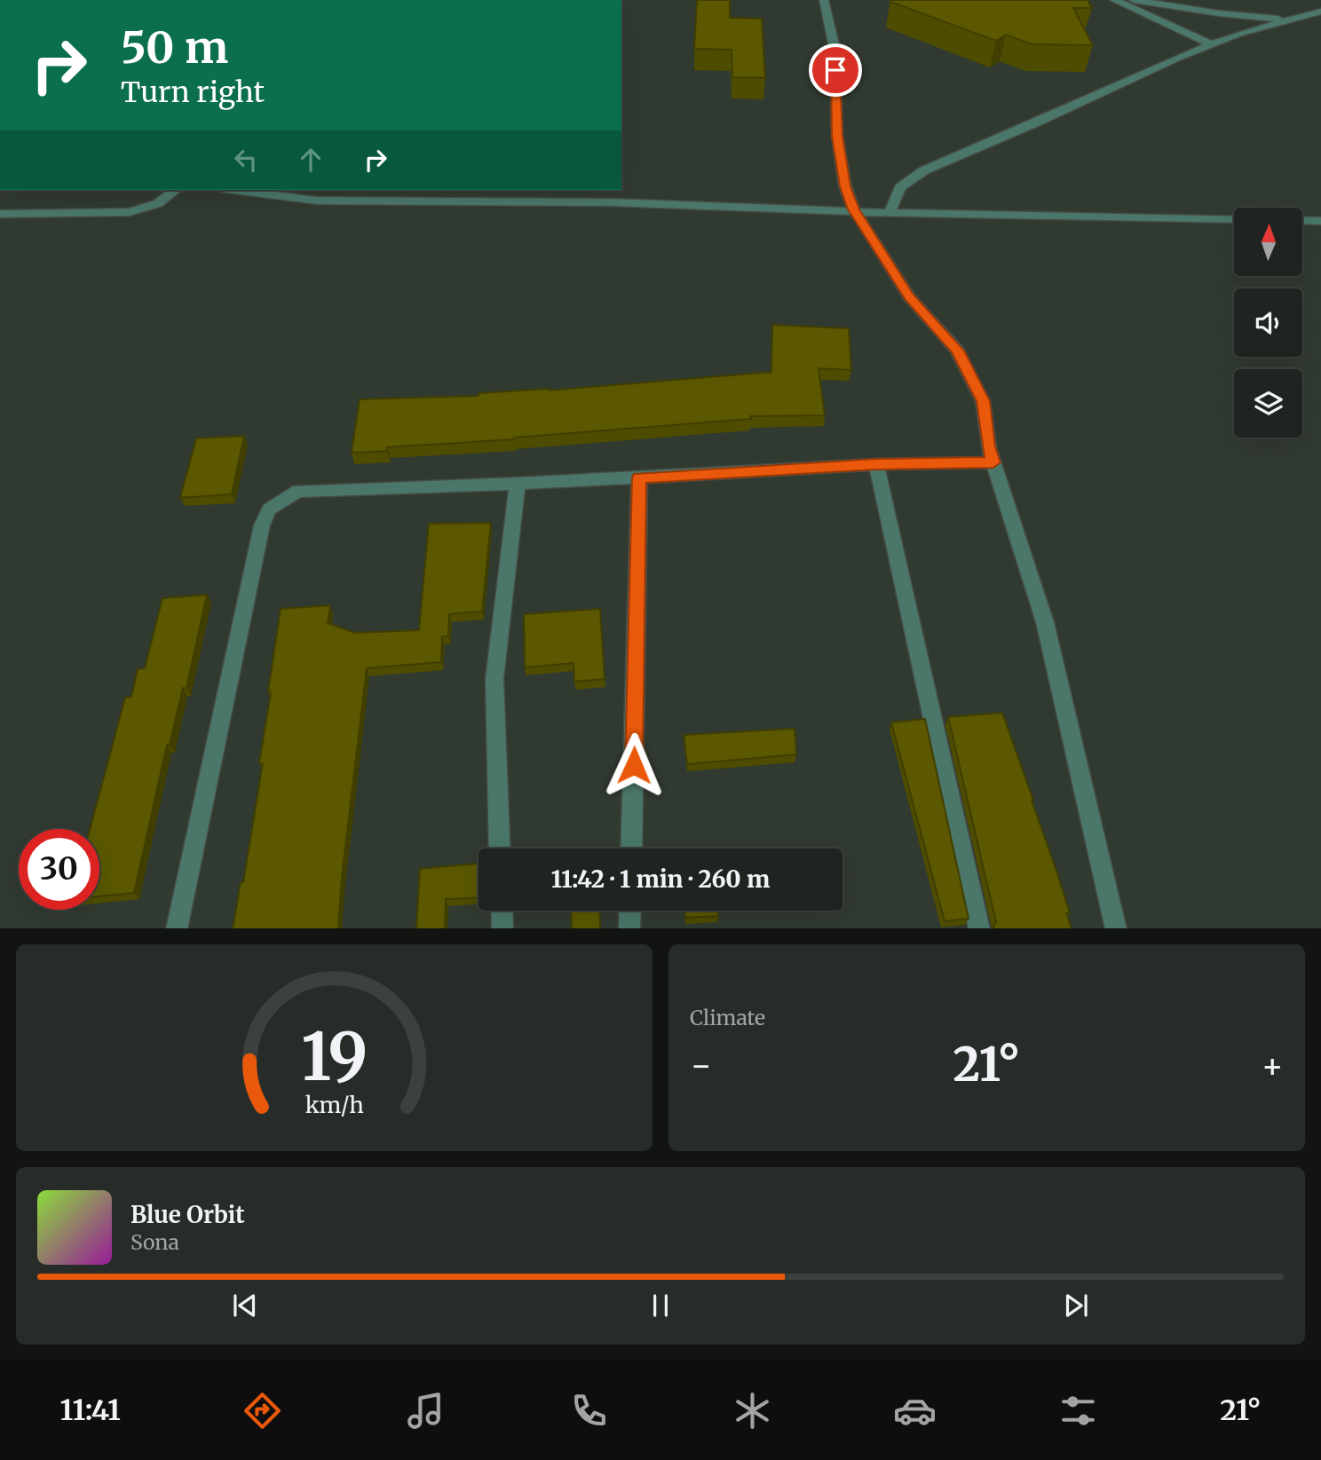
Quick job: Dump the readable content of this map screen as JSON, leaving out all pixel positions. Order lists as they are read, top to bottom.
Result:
{
  "north": "top",
  "page": {
    "turn": ["50 m", "Turn right"],
    "limit": "30",
    "trip": "11:42 · 1 min · 260 m",
    "tile": "Climate",
    "heat": ["−", "21°", "+"],
    "song": ["Blue Orbit", "Sona"],
    "tabs": ["11:41", "21°"],
    "gauge": ["19", "km/h"]
  }
}
